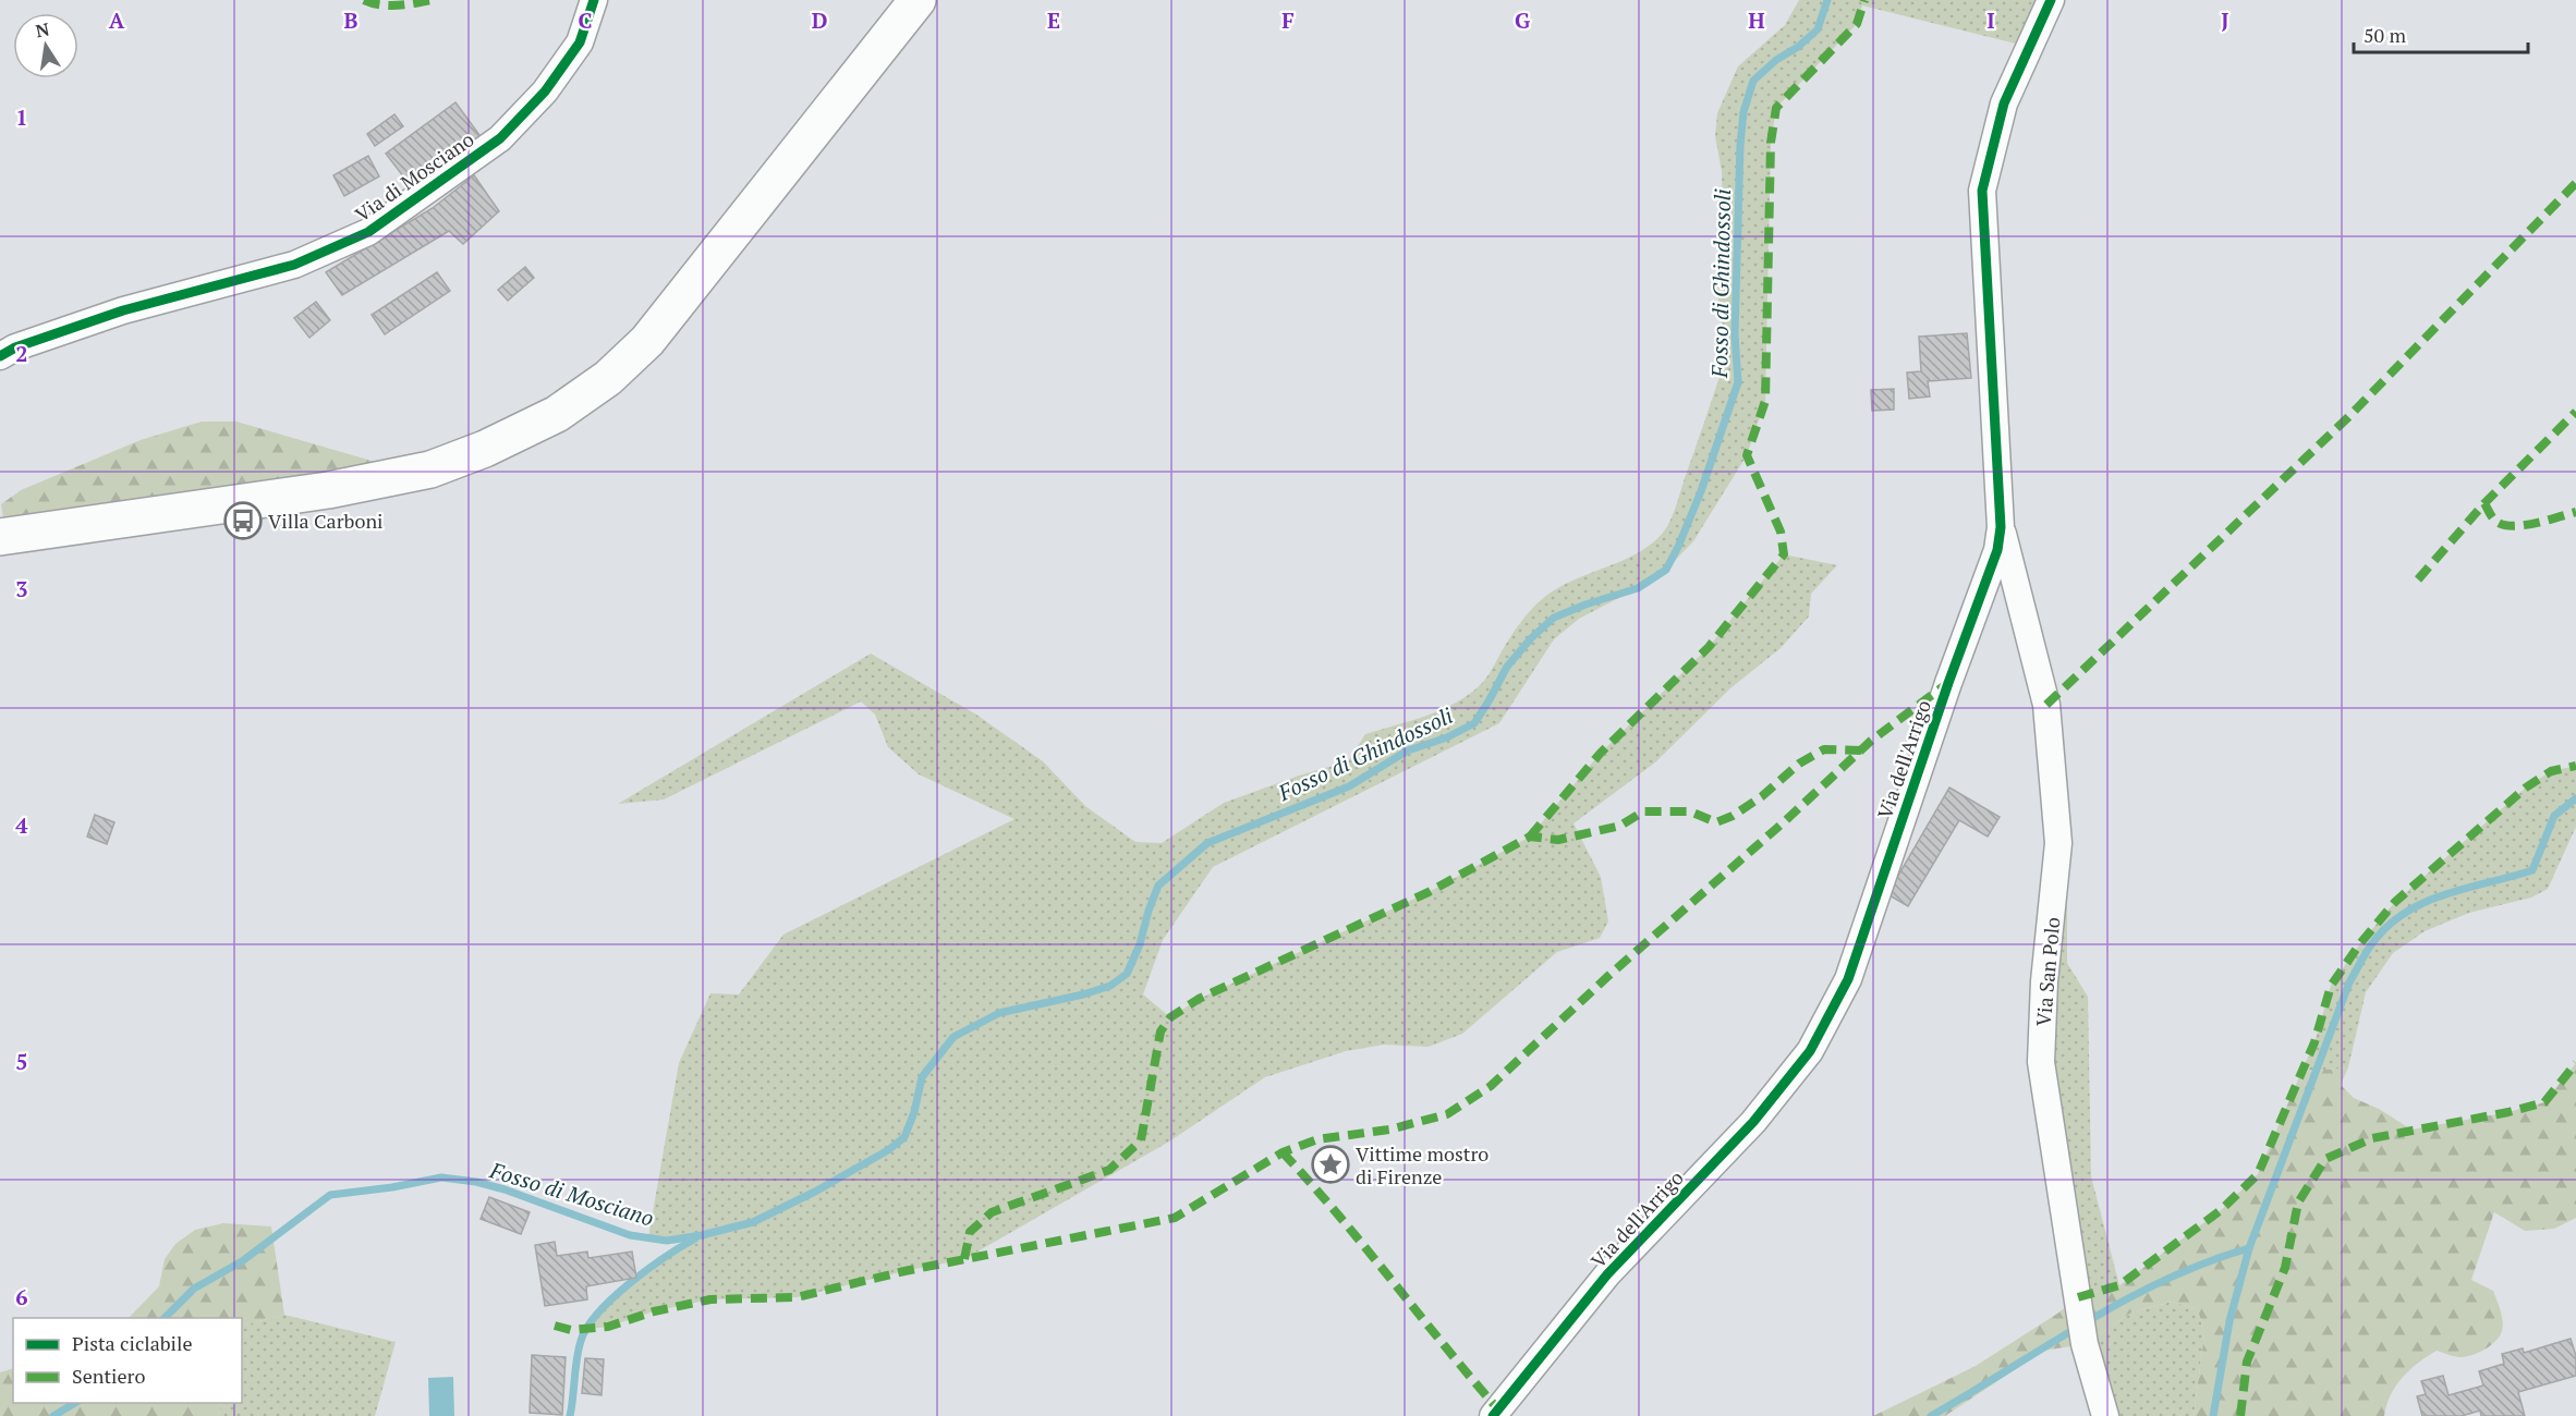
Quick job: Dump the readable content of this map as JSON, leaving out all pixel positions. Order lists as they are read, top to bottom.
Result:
{
  "streets": {
    "street": ["Via di Mosciano", "Via dell'Arrigo", "Via San Polo"]
  },
  "crossings": [
    ["Via dell'Arrigo", "Via San Polo"]
  ],
  "water": ["Fosso di Ghindossoli", "Fosso di Mosciano"],
  "places": {
    "bus stop": ["Villa Carboni"],
    "place": ["Vittime mostro di Firenze"]
  },
  "legend": ["Pista ciclabile", "Sentiero"],
  "scale_bar": "50 m",
  "north": "top",
  "grid": {
    "columns": [
      "A",
      "B",
      "C",
      "D",
      "E",
      "F",
      "G",
      "H",
      "I",
      "J"
    ],
    "rows": [
      "1",
      "2",
      "3",
      "4",
      "5",
      "6"
    ]
  }
}
